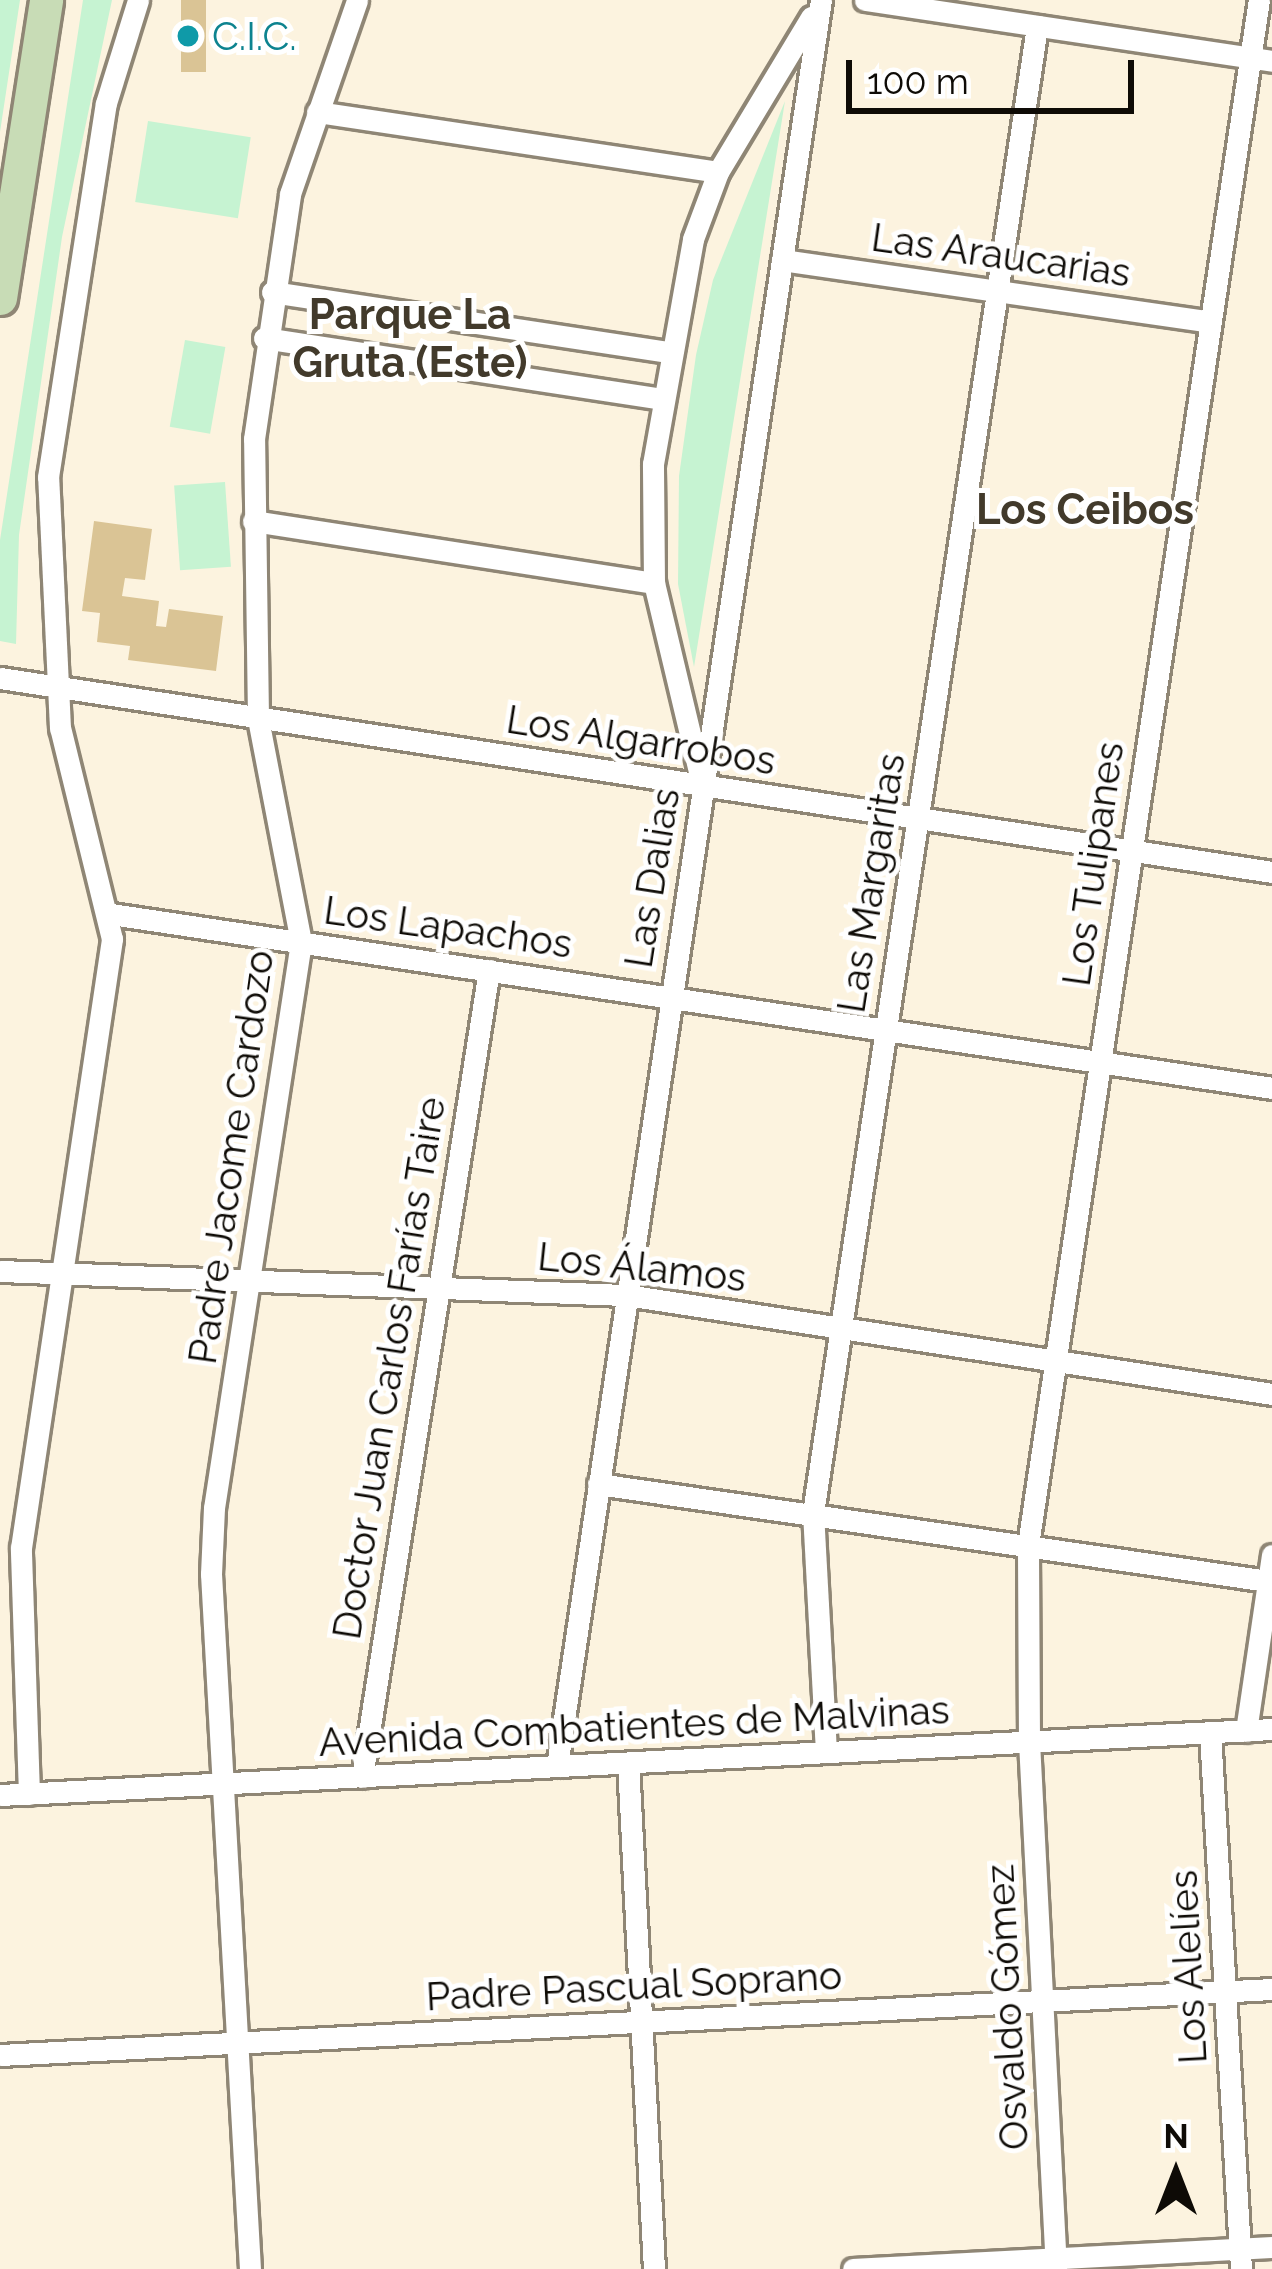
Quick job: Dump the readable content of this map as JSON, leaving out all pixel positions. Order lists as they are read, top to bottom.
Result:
{
  "streets": {
    "street": [
      "Las Araucarias",
      "Los Algarrobos",
      "Los Tulipanes",
      "Las Dalias",
      "Las Margaritas",
      "Los Lapachos",
      "Padre Jacome Cardozo",
      "Los Álamos",
      "Doctor Juan Carlos Farías Taire",
      "Avenida Combatientes de Malvinas",
      "Los Alelíes",
      "Padre Pascual Soprano",
      "Osvaldo Gómez"
    ]
  },
  "crossings": [
    ["Las Araucarias", "Los Tulipanes"],
    ["Las Araucarias", "Las Dalias"],
    ["Las Araucarias", "Las Margaritas"],
    ["Los Algarrobos", "Los Tulipanes"],
    ["Los Algarrobos", "Las Dalias"],
    ["Los Algarrobos", "Las Margaritas"],
    ["Los Algarrobos", "Padre Jacome Cardozo"],
    ["Los Tulipanes", "Los Lapachos"],
    ["Los Tulipanes", "Los Álamos"],
    ["Los Tulipanes", "Avenida Combatientes de Malvinas"],
    ["Los Tulipanes", "Osvaldo Gómez"],
    ["Las Dalias", "Los Lapachos"],
    ["Las Dalias", "Los Álamos"],
    ["Las Dalias", "Avenida Combatientes de Malvinas"],
    ["Las Margaritas", "Los Lapachos"],
    ["Las Margaritas", "Los Álamos"],
    ["Las Margaritas", "Avenida Combatientes de Malvinas"],
    ["Los Lapachos", "Padre Jacome Cardozo"],
    ["Los Lapachos", "Doctor Juan Carlos Farías Taire"],
    ["Padre Jacome Cardozo", "Los Álamos"],
    ["Padre Jacome Cardozo", "Avenida Combatientes de Malvinas"],
    ["Padre Jacome Cardozo", "Padre Pascual Soprano"],
    ["Los Álamos", "Doctor Juan Carlos Farías Taire"],
    ["Doctor Juan Carlos Farías Taire", "Avenida Combatientes de Malvinas"],
    ["Avenida Combatientes de Malvinas", "Los Alelíes"],
    ["Avenida Combatientes de Malvinas", "Osvaldo Gómez"],
    ["Los Alelíes", "Padre Pascual Soprano"],
    ["Padre Pascual Soprano", "Osvaldo Gómez"]
  ],
  "districts": ["Parque La Gruta (Este)", "Los Ceibos"],
  "places": ["C.I.C."],
  "scale_bar": "100 m",
  "north": "top"
}
